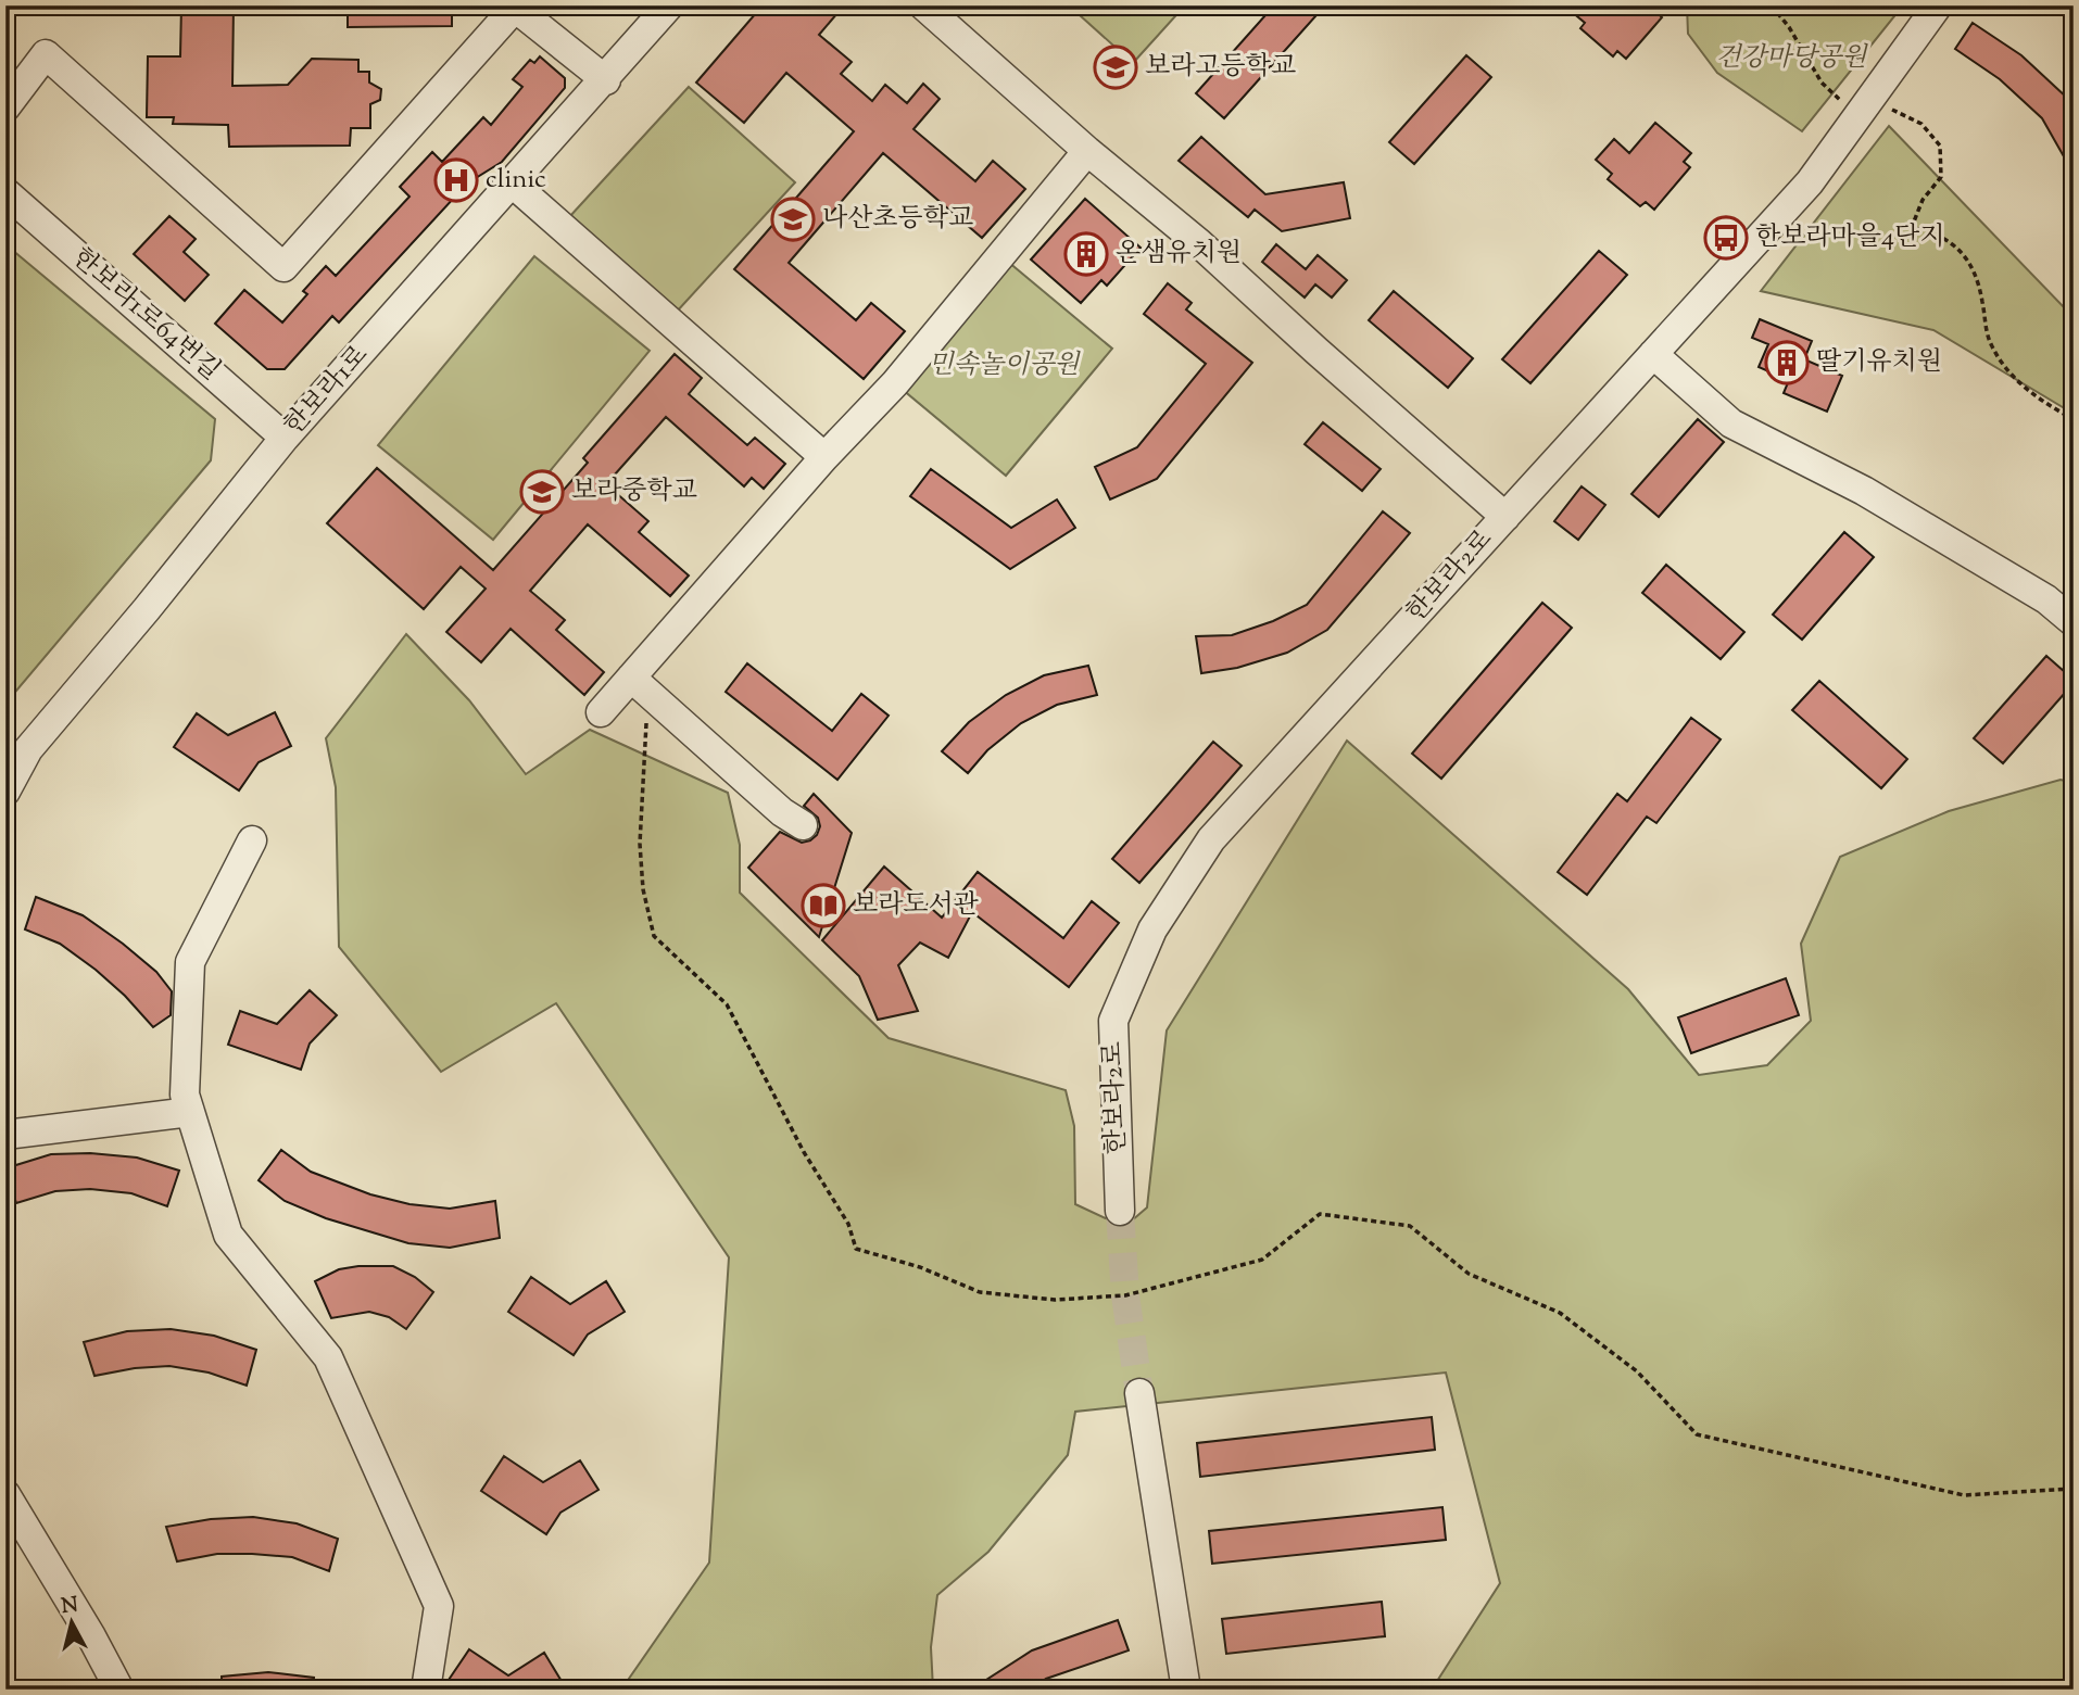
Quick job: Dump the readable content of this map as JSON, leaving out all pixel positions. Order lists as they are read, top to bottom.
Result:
{
  "streets": {
    "street": ["한보라1로64번길", "한보라1로", "한보라2로"]
  },
  "crossings": [
    ["한보라1로64번길", "한보라1로"]
  ],
  "parks": ["건강마당공원", "민속놀이공원"],
  "places": {
    "school or university": ["보라고등학교", "나산초등학교", "보라중학교"],
    "hospital": ["clinic"],
    "bus stop": ["한보라마을4단지"],
    "building": ["온샘유치원", "딸기유치원"],
    "library": ["보라도서관"]
  },
  "north": "top"
}
